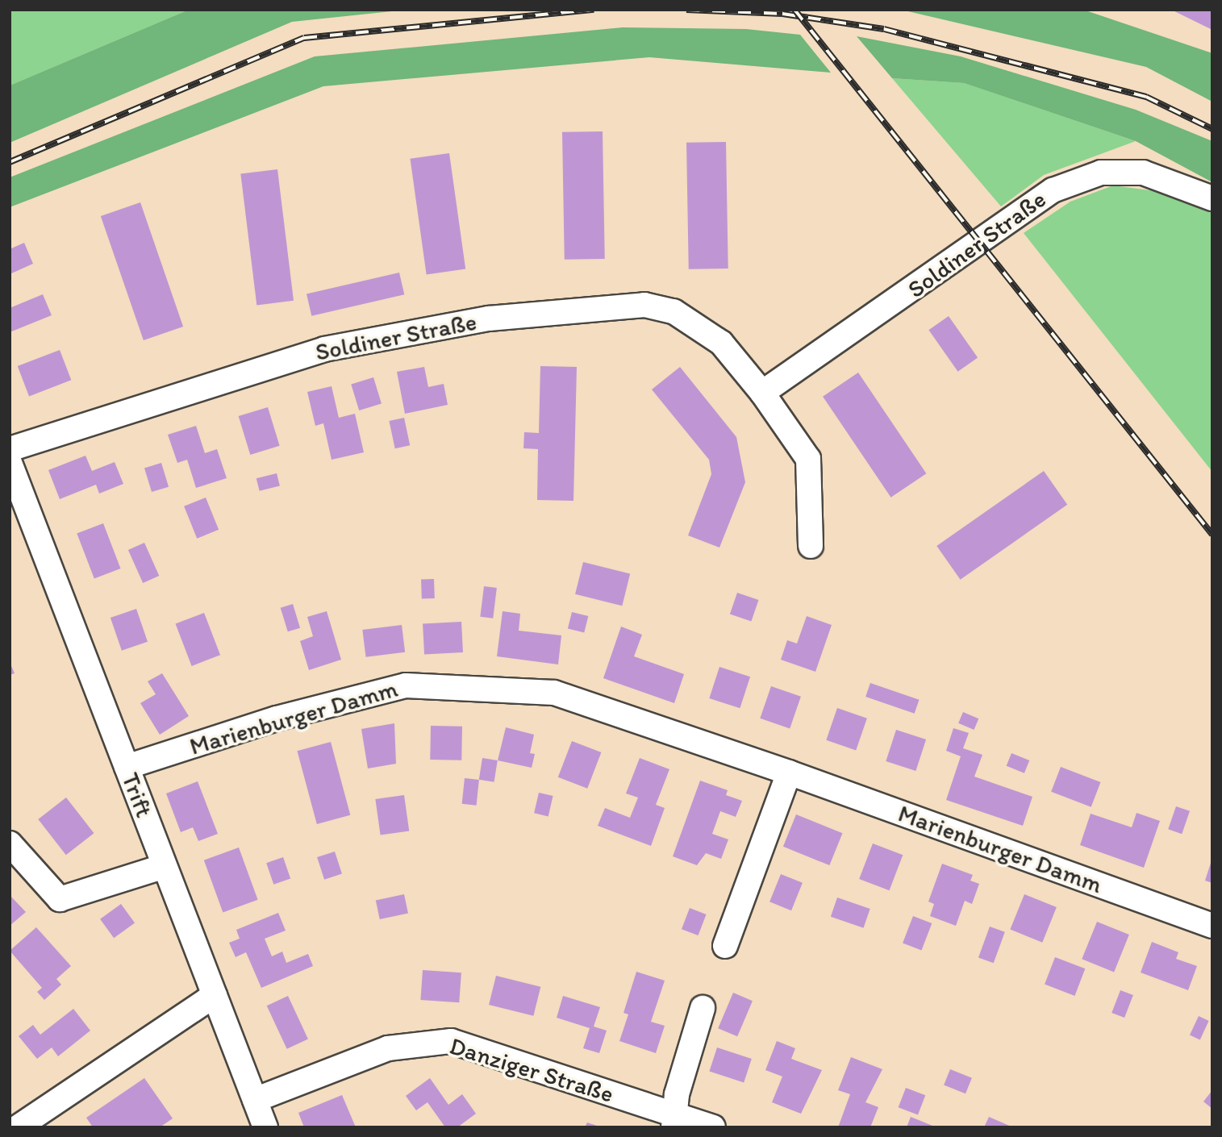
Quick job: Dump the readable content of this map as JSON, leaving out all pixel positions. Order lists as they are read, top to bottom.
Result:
{
  "streets": {
    "street": [
      "Soldiner Straße",
      "Marienburger Damm",
      "Trift",
      "Danziger Straße"
    ]
  },
  "crossings": [
    ["Marienburger Damm", "Trift"],
    ["Trift", "Danziger Straße"]
  ]
}
